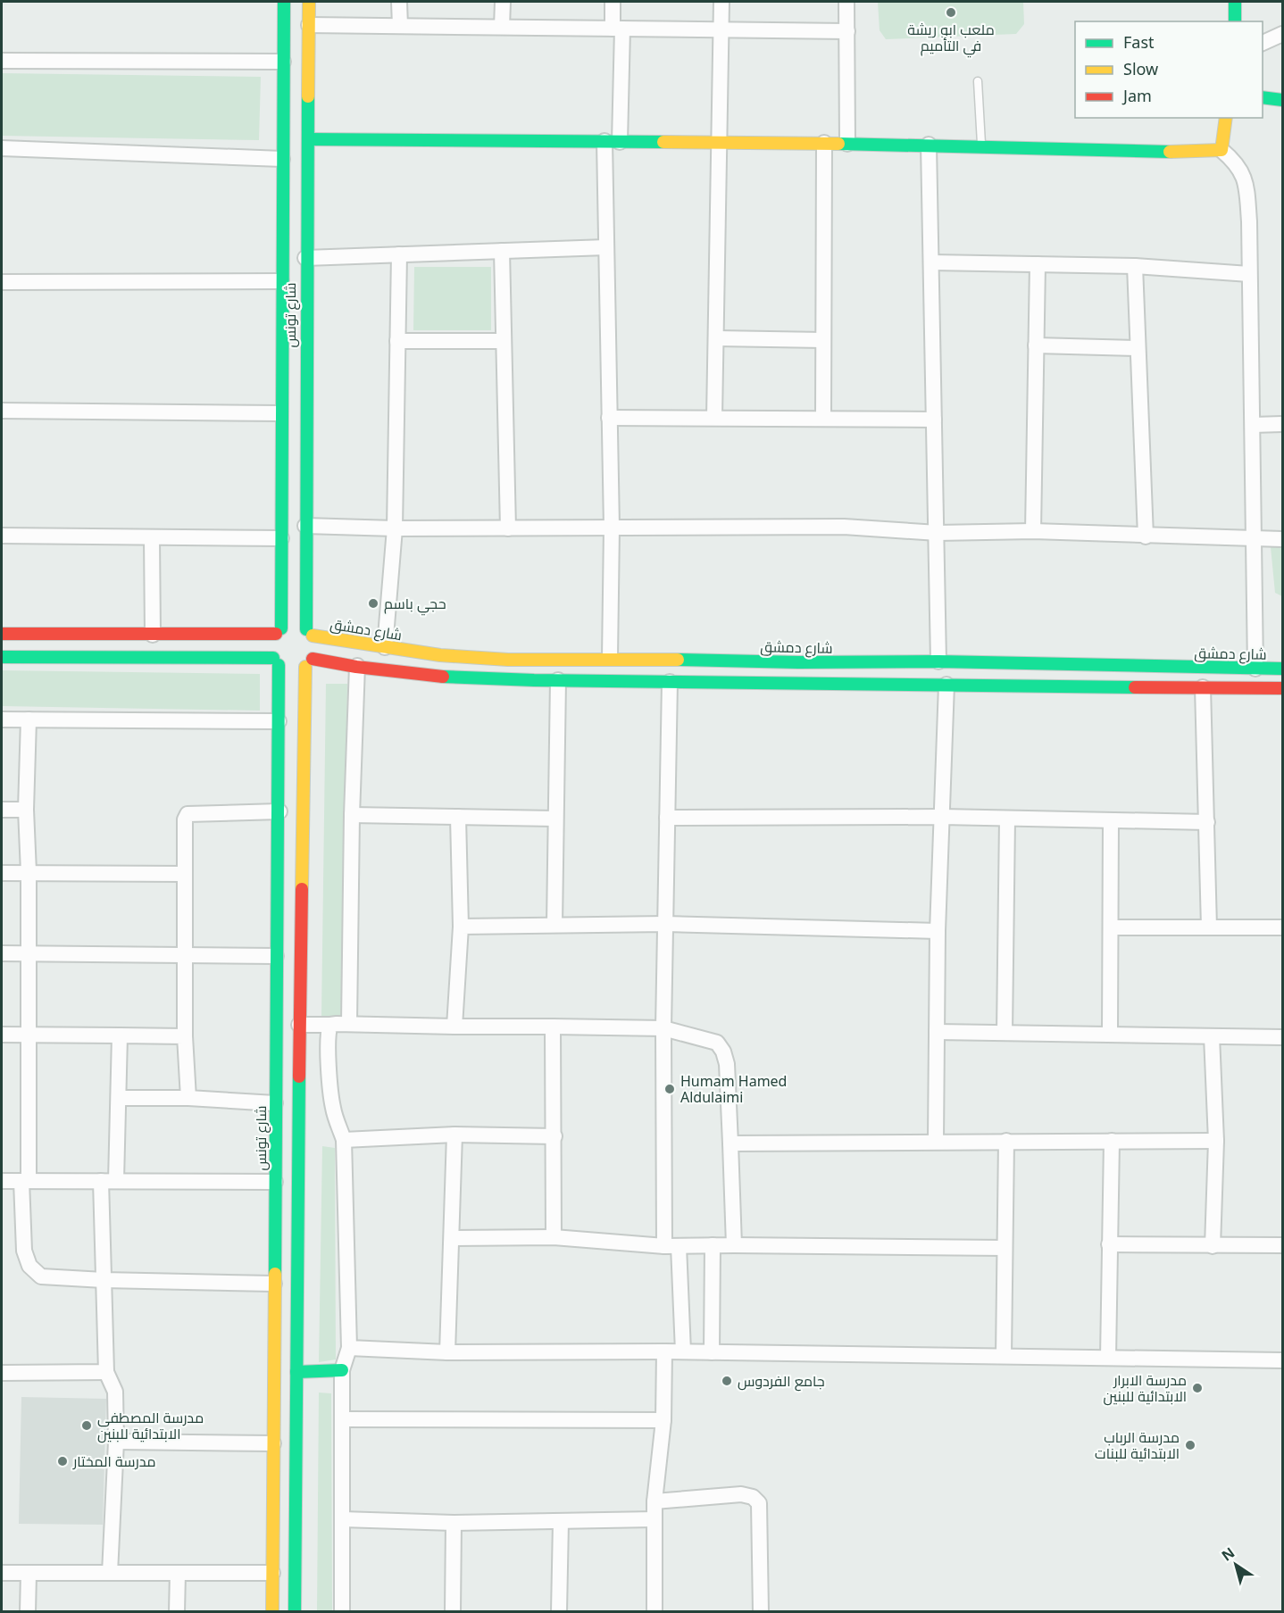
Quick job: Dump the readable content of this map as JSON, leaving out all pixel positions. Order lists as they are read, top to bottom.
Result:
{
  "streets": {
    "street": ["شارع تونس", "شارع دمشق"]
  },
  "crossings": [
    ["شارع تونس", "شارع دمشق"]
  ],
  "places": [
    "ملعب ابو ريشة في التأميم",
    "حجي باسم",
    "Humam Hamed Aldulaimi",
    "جامع الفردوس",
    "مدرسة الابرار الابتدائية للبنين",
    "مدرسة المصطفى الابتدائية للبنين",
    "مدرسة الرباب الابتدائية للبنات",
    "مدرسة المختار"
  ],
  "legend": ["Fast", "Slow", "Jam"],
  "north": "top left"
}
